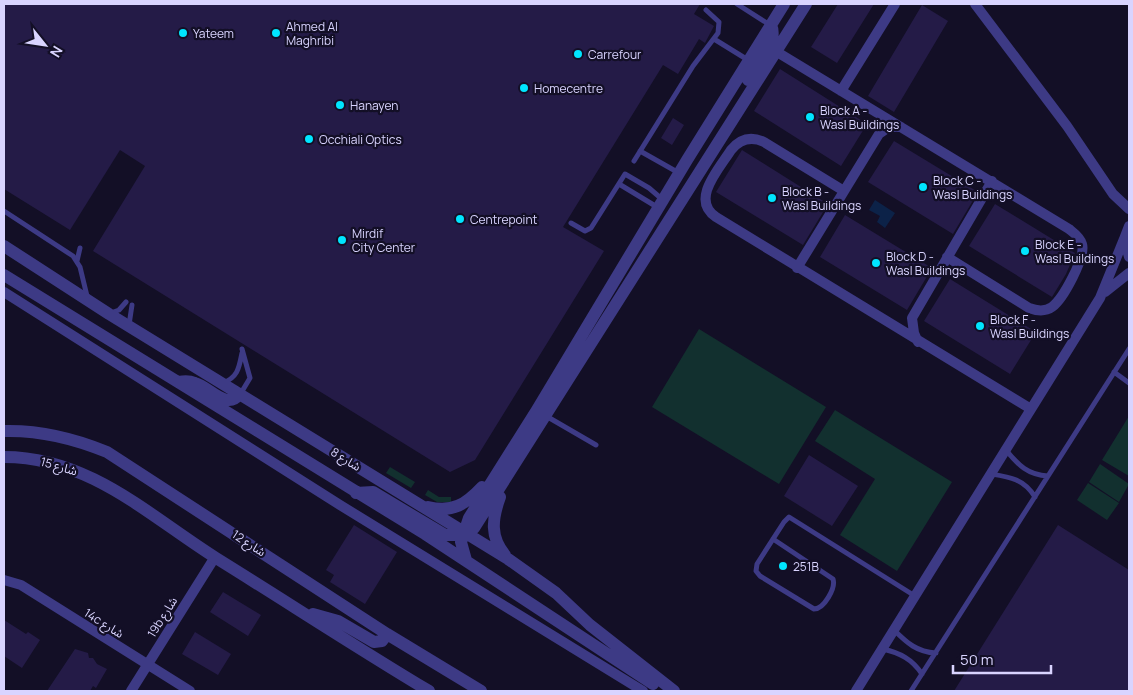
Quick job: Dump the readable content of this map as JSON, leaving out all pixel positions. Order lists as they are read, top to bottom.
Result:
{
  "streets": {
    "street": [
      "شارع 8",
      "شارع 15",
      "شارع 12",
      "19b شارع",
      "14c شارع"
    ]
  },
  "crossings": [
    ["شارع 15", "19b شارع"],
    ["19b شارع", "14c شارع"]
  ],
  "places": [
    "Yateem",
    "Ahmed Al Maghribi",
    "Carrefour",
    "Homecentre",
    "Hanayen",
    "Block A - Wasl Buildings",
    "Occhiali Optics",
    "Block C - Wasl Buildings",
    "Block B - Wasl Buildings",
    "Centrepoint",
    "Mirdif City Center",
    "Block E - Wasl Buildings",
    "Block D - Wasl Buildings",
    "Block F - Wasl Buildings",
    "251B"
  ],
  "scale_bar": "50 m",
  "north": "bottom right"
}
